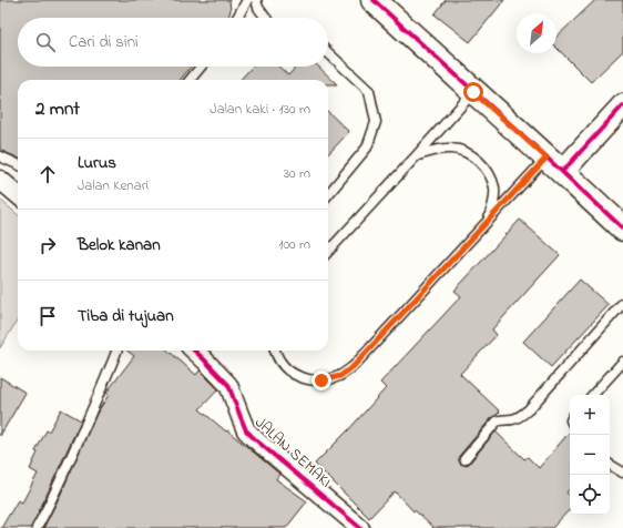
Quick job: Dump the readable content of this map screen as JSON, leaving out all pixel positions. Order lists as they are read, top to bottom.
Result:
{
  "streets": {
    "street": ["JALAN SEMAKI"]
  },
  "north": "top right",
  "page": {
    "search": "Cari di sini",
    "heading": ["2 mnt", "Jalan kaki · 130 m"],
    "list": [
      ["Lurus", "Jalan Kenari", "30 m"],
      ["Belok kanan", "100 m"],
      "Tiba di tujuan"
    ],
    "map_buttons": ["+", "−"]
  }
}
